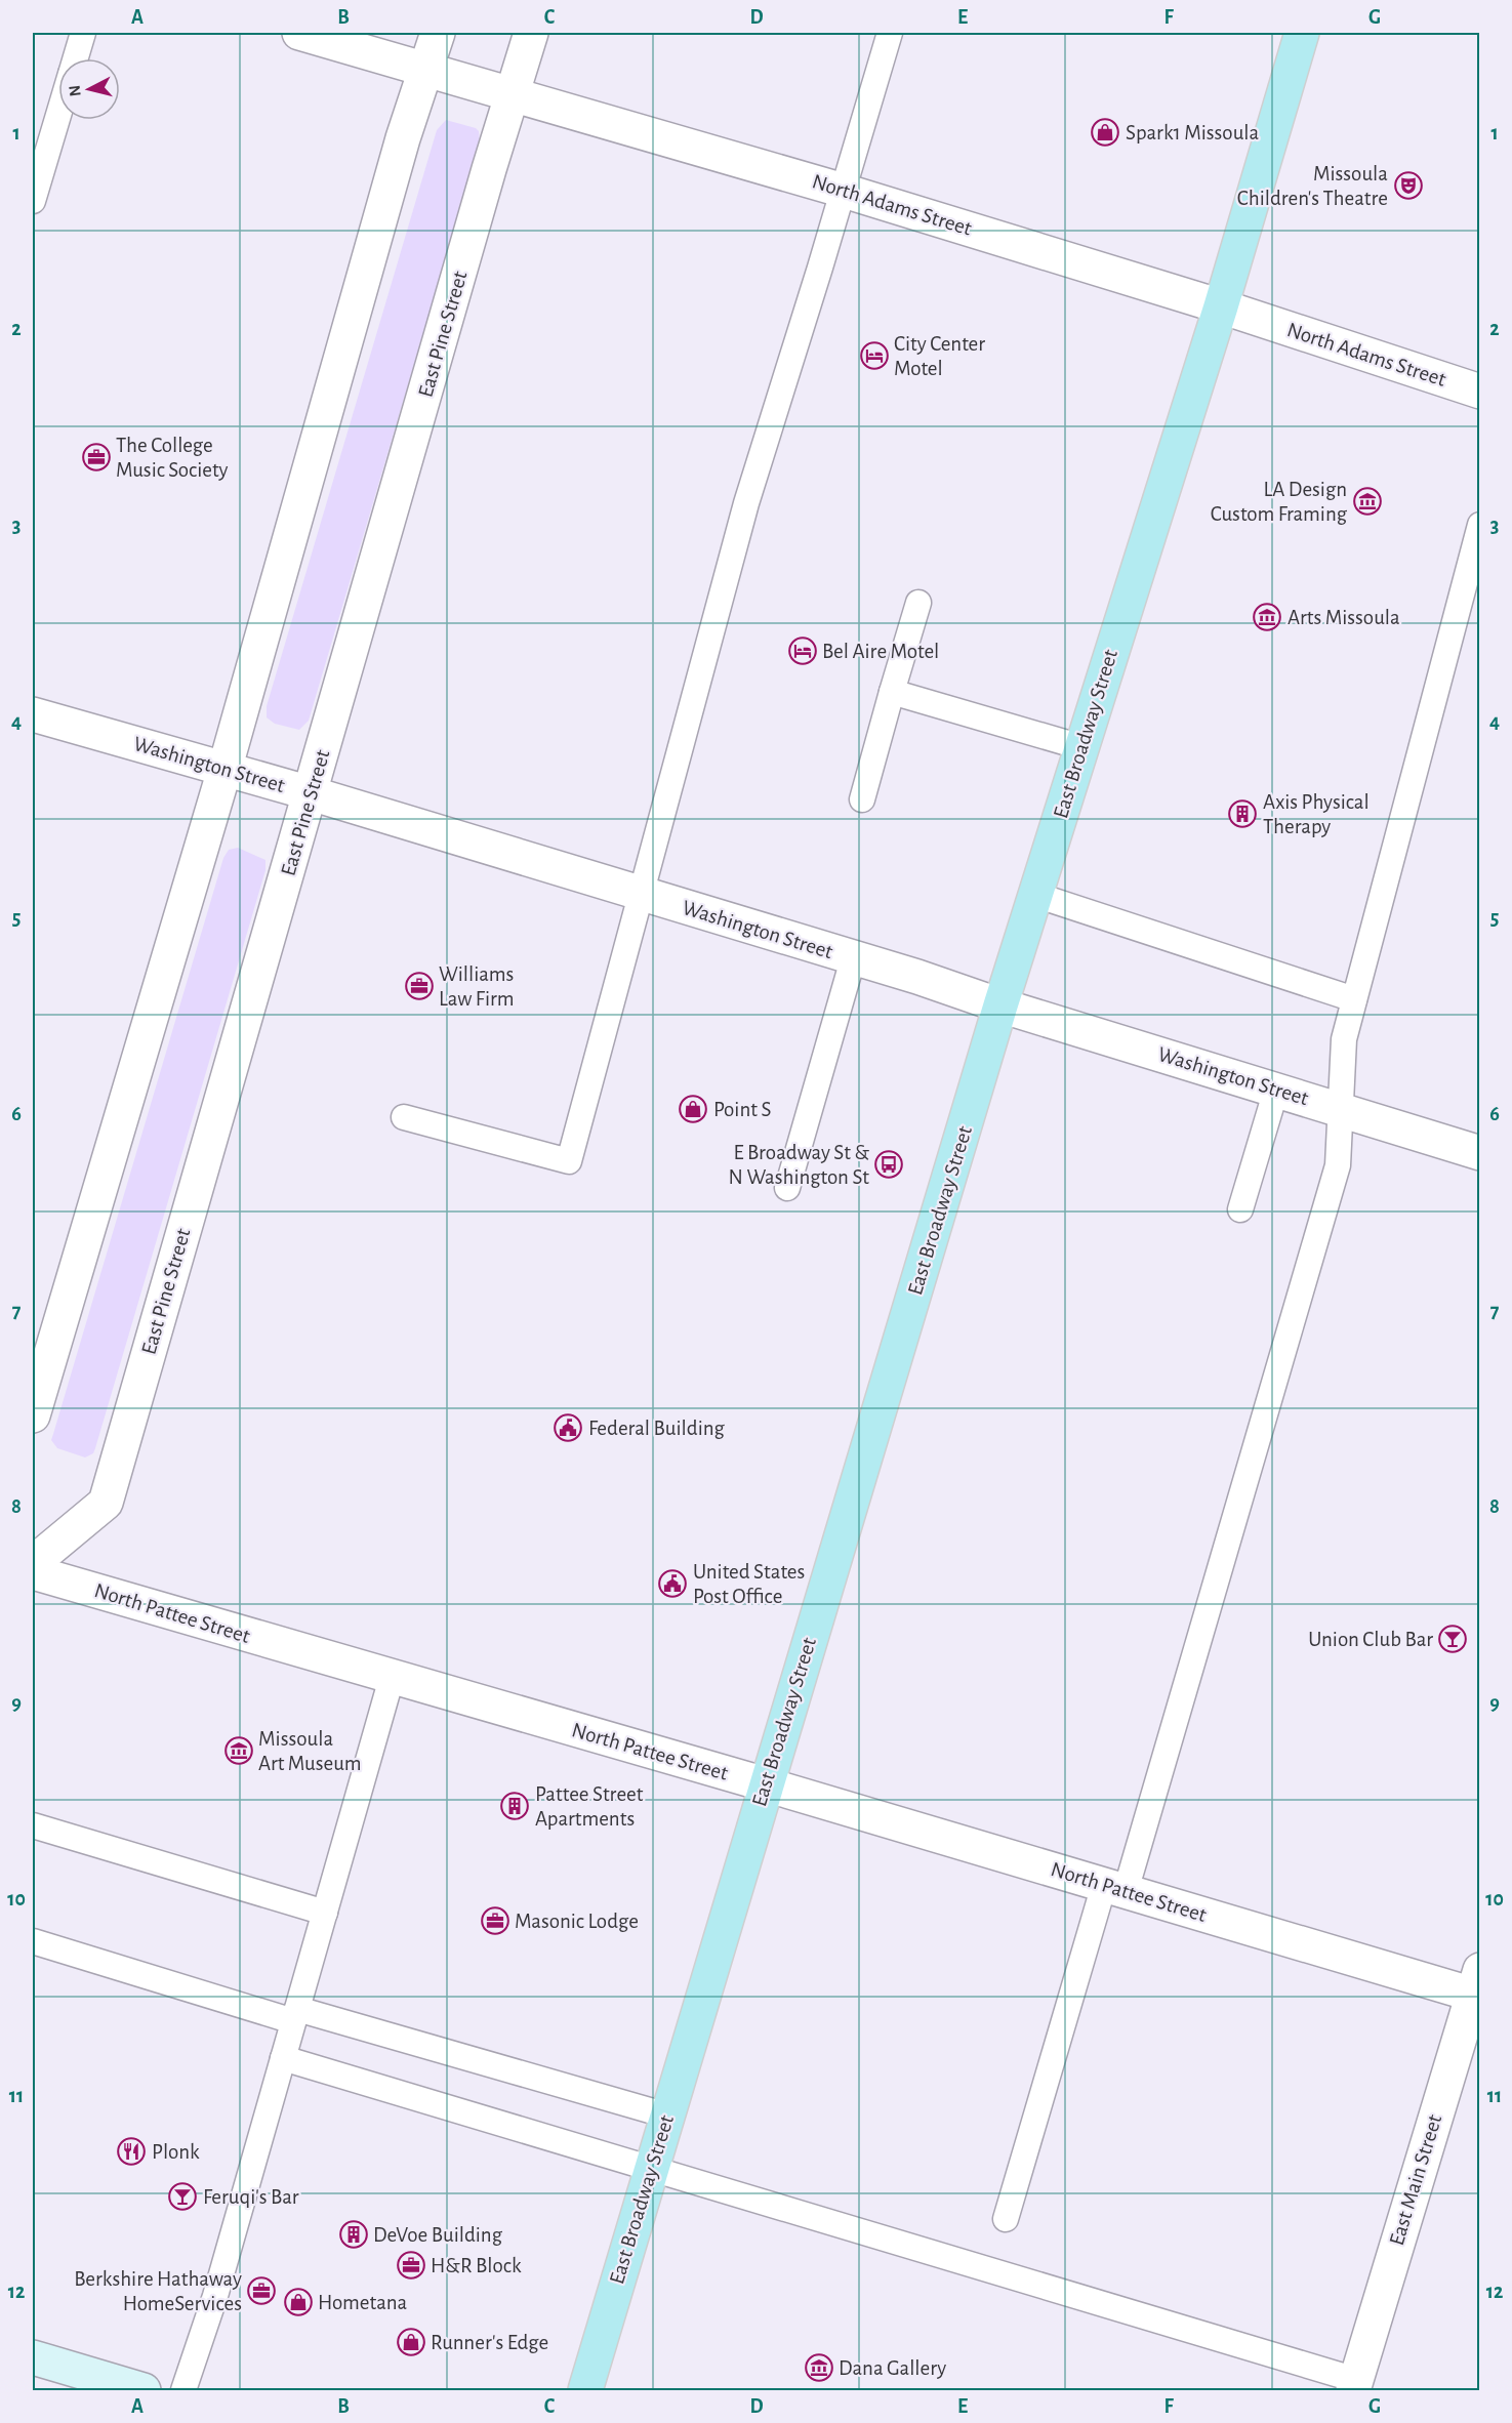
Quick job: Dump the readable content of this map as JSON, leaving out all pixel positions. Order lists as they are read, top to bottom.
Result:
{
  "streets": {
    "main road": ["East Broadway Street"],
    "street": [
      "North Adams Street",
      "East Pine Street",
      "Washington Street",
      "North Pattee Street",
      "East Main Street"
    ]
  },
  "crossings": [
    ["North Adams Street", "East Pine Street"],
    ["North Adams Street", "East Broadway Street"],
    ["East Pine Street", "Washington Street"],
    ["East Broadway Street", "Washington Street"],
    ["East Broadway Street", "North Pattee Street"],
    ["North Pattee Street", "East Main Street"]
  ],
  "places": {
    "shop": [
      "Spark1 Missoula",
      "Point S",
      "Hometana",
      "Runner's Edge"
    ],
    "theatre": ["Missoula Children's Theatre"],
    "hotel": ["City Center Motel", "Bel Aire Motel"],
    "office": [
      "The College Music Society",
      "Williams Law Firm",
      "Masonic Lodge",
      "H&R Block",
      "Berkshire Hathaway HomeServices"
    ],
    "museum": [
      "LA Design Custom Framing",
      "Arts Missoula",
      "Missoula Art Museum",
      "Dana Gallery"
    ],
    "building": ["Axis Physical Therapy", "Pattee Street Apartments", "DeVoe Building"],
    "bus stop": ["E Broadway St & N Washington St"],
    "public building": ["Federal Building", "United States Post Office"],
    "bar": ["Union Club Bar", "Feruqi's Bar"],
    "restaurant": ["Plonk"]
  },
  "north": "left",
  "grid": {
    "columns": [
      "A",
      "B",
      "C",
      "D",
      "E",
      "F",
      "G"
    ],
    "rows": [
      "1",
      "2",
      "3",
      "4",
      "5",
      "6",
      "7",
      "8",
      "9",
      "10",
      "11",
      "12"
    ]
  }
}
